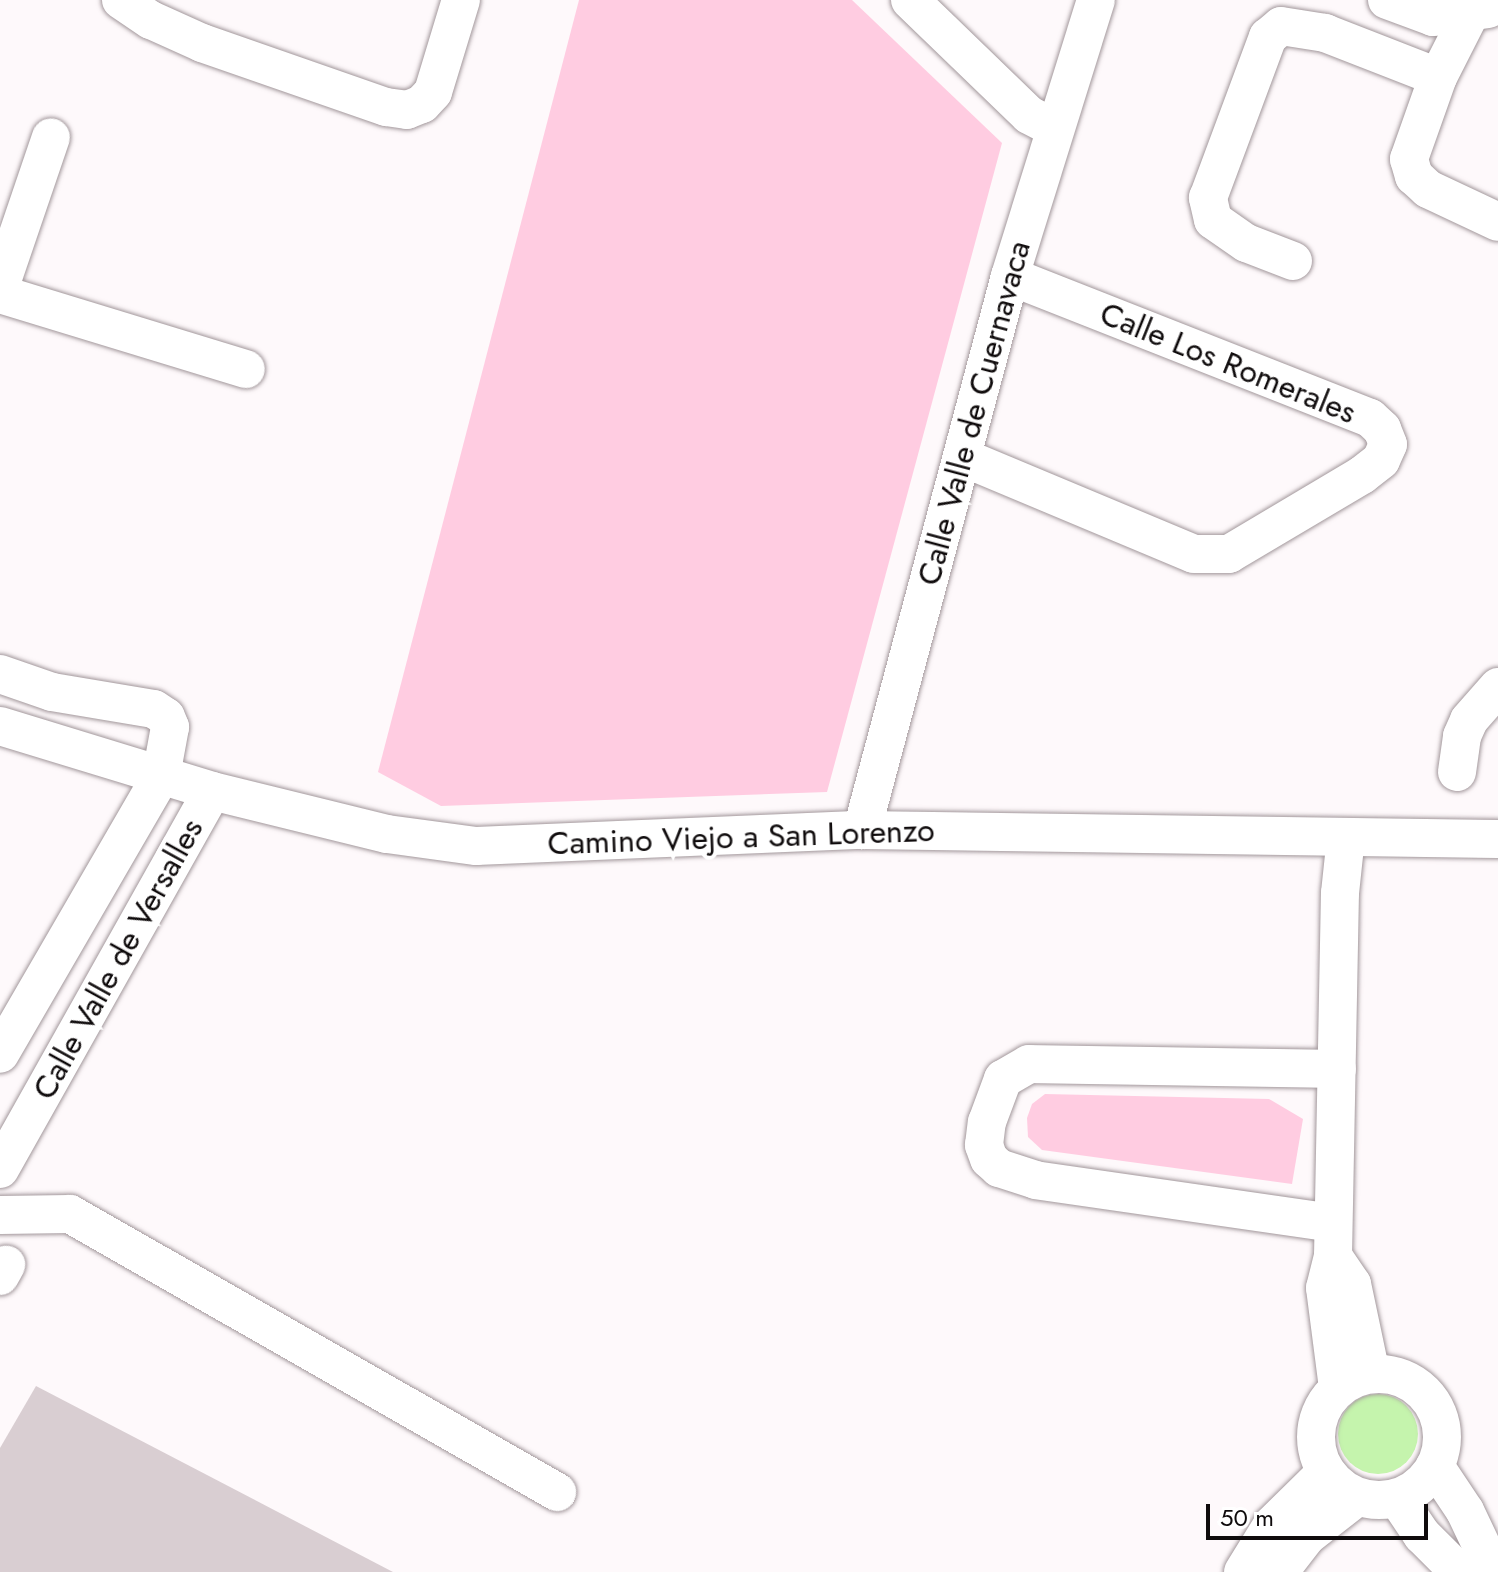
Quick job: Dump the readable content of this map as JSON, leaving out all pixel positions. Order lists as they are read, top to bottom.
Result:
{
  "streets": {
    "street": [
      "Calle Los Romerales",
      "Calle Valle de Cuernavaca",
      "Camino Viejo a San Lorenzo",
      "Calle Valle de Versalles"
    ]
  },
  "crossings": [
    ["Calle Los Romerales", "Calle Valle de Cuernavaca"],
    ["Calle Valle de Cuernavaca", "Camino Viejo a San Lorenzo"],
    ["Camino Viejo a San Lorenzo", "Calle Valle de Versalles"]
  ],
  "scale_bar": "50 m"
}
